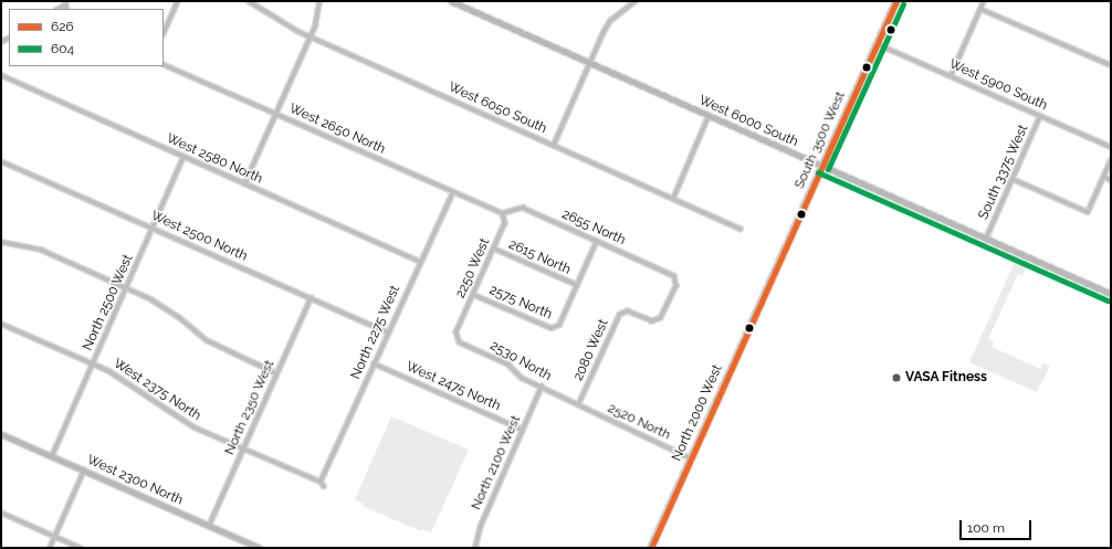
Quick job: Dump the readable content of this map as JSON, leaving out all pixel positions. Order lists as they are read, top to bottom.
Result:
{
  "streets": {
    "main road": ["South 3500 West", "North 2000 West"],
    "street": [
      "West 5900 South",
      "West 6050 South",
      "West 6000 South",
      "West 2650 North",
      "West 2580 North",
      "South 3375 West",
      "2655 North",
      "West 2500 North",
      "2615 North",
      "2250 West",
      "North 2500 West",
      "2575 North",
      "North 2275 West",
      "2080 West",
      "2530 North",
      "West 2475 North",
      "West 2375 North",
      "North 2350 West",
      "2520 North",
      "North 2100 West",
      "West 2300 North"
    ]
  },
  "crossings": [
    ["West 5900 South", "South 3500 West"],
    ["West 5900 South", "South 3375 West"],
    ["West 6000 South", "South 3500 West"],
    ["West 6000 South", "South 3375 West"],
    ["West 2650 North", "2655 North"],
    ["West 2650 North", "2250 West"],
    ["West 2650 North", "North 2275 West"],
    ["South 3500 West", "North 2000 West"],
    ["West 2580 North", "North 2500 West"],
    ["West 2580 North", "North 2275 West"],
    ["2655 North", "2250 West"],
    ["2655 North", "2080 West"],
    ["West 2500 North", "North 2500 West"],
    ["West 2500 North", "North 2275 West"],
    ["West 2500 North", "North 2350 West"],
    ["2615 North", "2250 West"],
    ["2615 North", "2575 North"],
    ["2250 West", "2575 North"],
    ["2250 West", "2530 North"],
    ["North 2500 West", "West 2375 North"],
    ["North 2500 West", "West 2300 North"],
    ["North 2275 West", "West 2475 North"],
    ["North 2275 West", "West 2375 North"],
    ["2080 West", "2530 North"],
    ["2080 West", "2520 North"],
    ["2530 North", "2520 North"],
    ["2530 North", "North 2100 West"],
    ["West 2475 North", "North 2100 West"],
    ["West 2375 North", "North 2350 West"],
    ["North 2350 West", "West 2300 North"],
    ["North 2000 West", "2520 North"]
  ],
  "places": ["VASA Fitness"],
  "lines": ["transit line 626", "transit line 604"],
  "legend": ["626", "604"],
  "scale_bar": "100 m"
}
